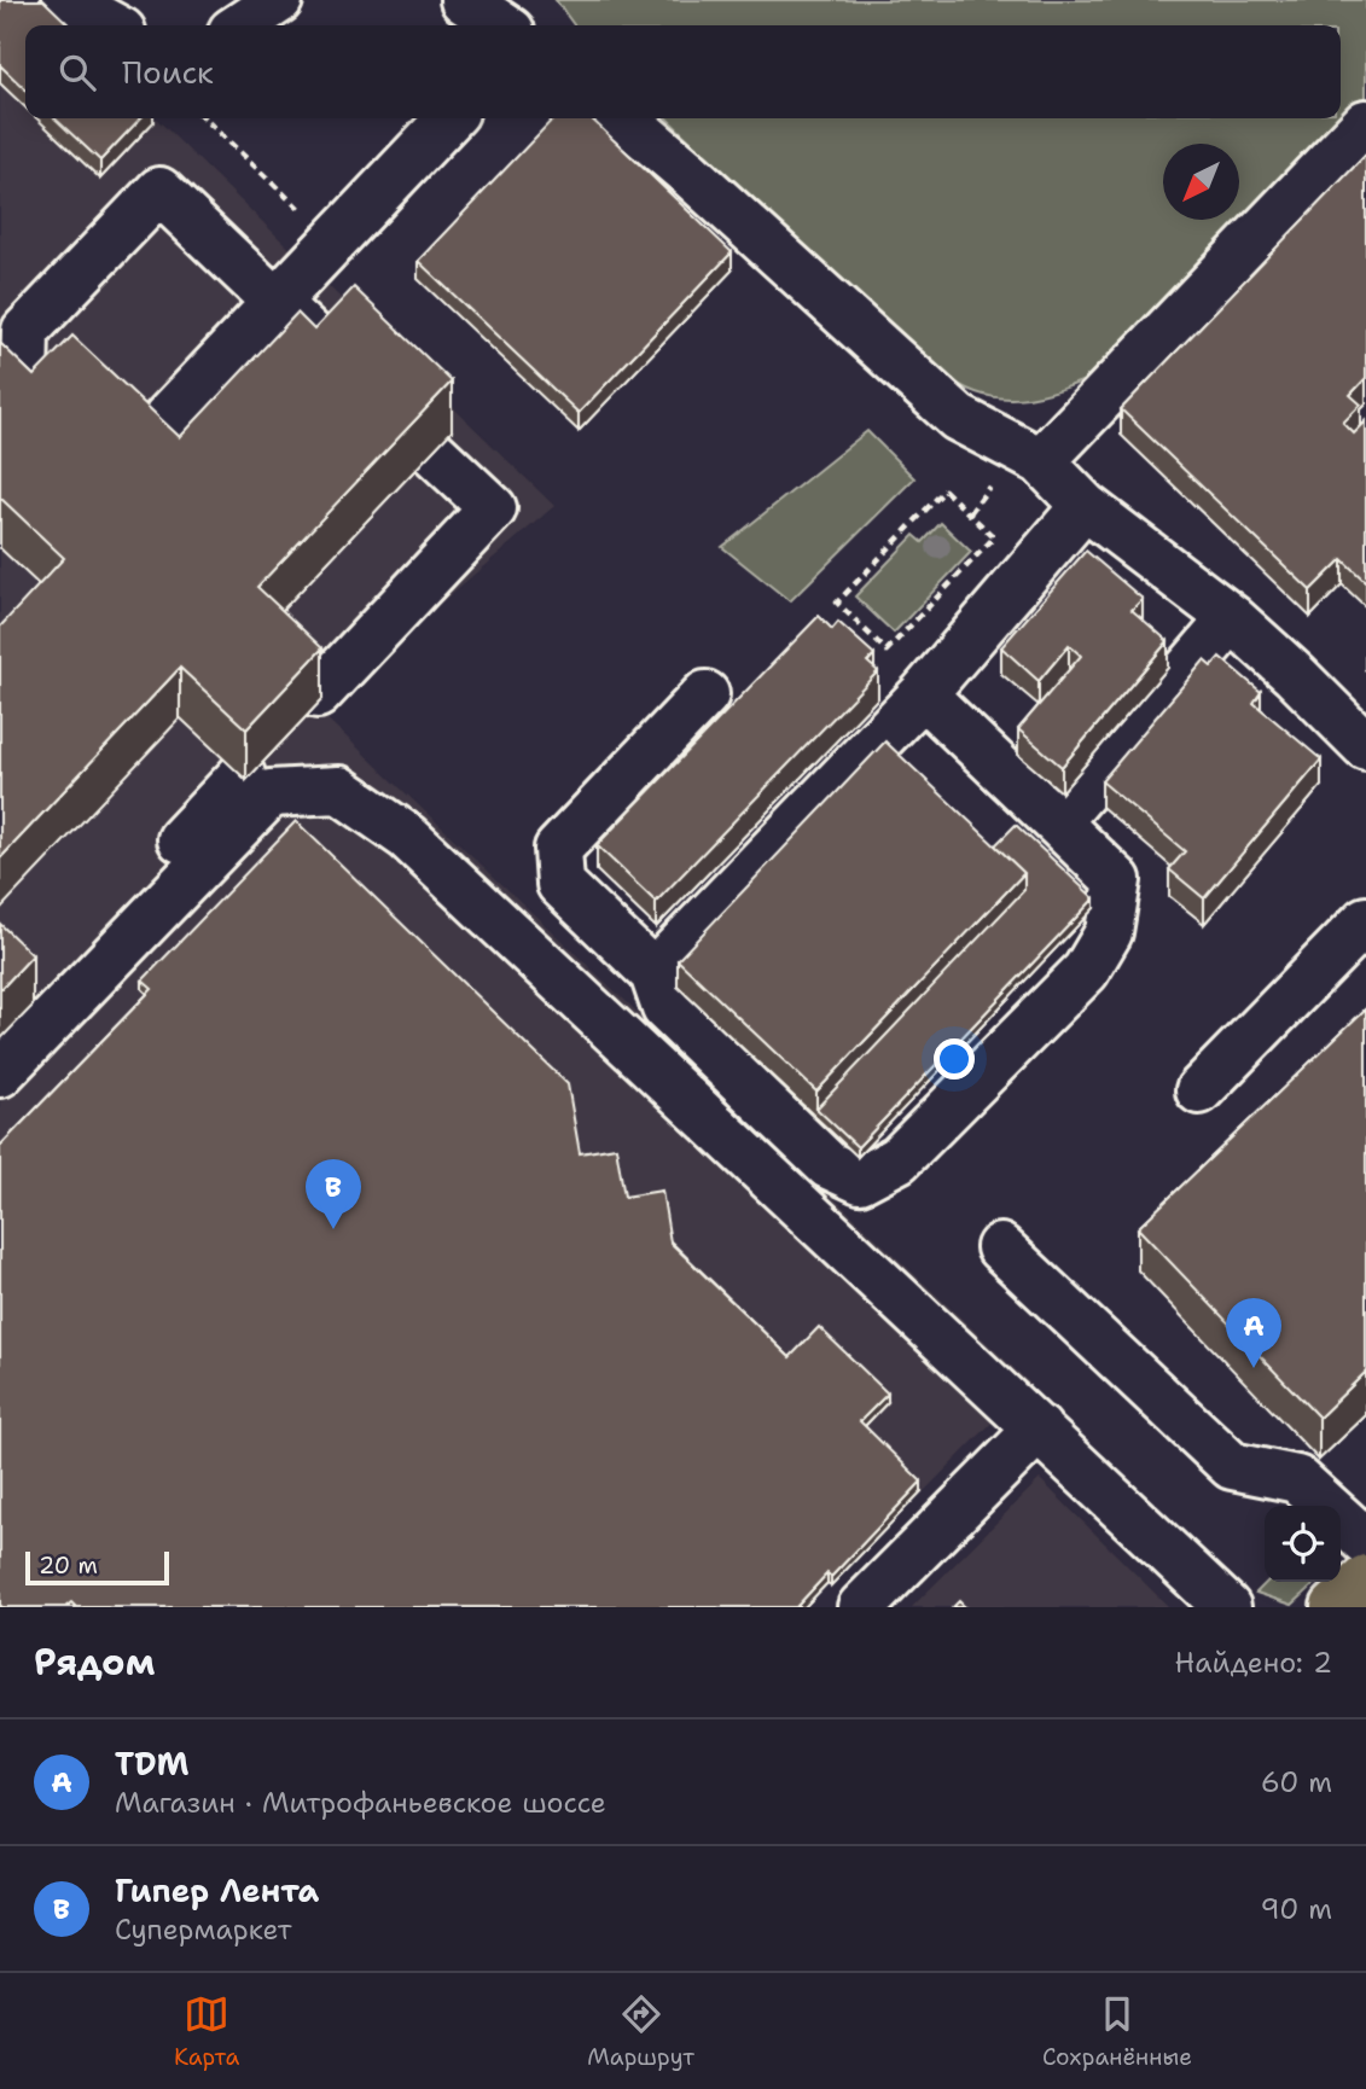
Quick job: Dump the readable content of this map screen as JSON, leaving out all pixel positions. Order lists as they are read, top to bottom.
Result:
{
  "scale_bar": "20 m",
  "north": "bottom left",
  "page": {
    "search": "Поиск",
    "pins": ["B", "A"],
    "scale": "20 m",
    "heading": ["Рядом", "Найдено: 2"],
    "list": [
      {
        "mark": "A",
        "name": "TDM",
        "note": "Магазин · Митрофаньевское шоссе",
        "value": "60 m"
      },
      {
        "mark": "B",
        "name": "Гипер Лента",
        "note": "Супермаркет",
        "value": "90 m"
      }
    ],
    "nav": ["Карта", "Маршрут", "Сохранённые"]
  }
}
